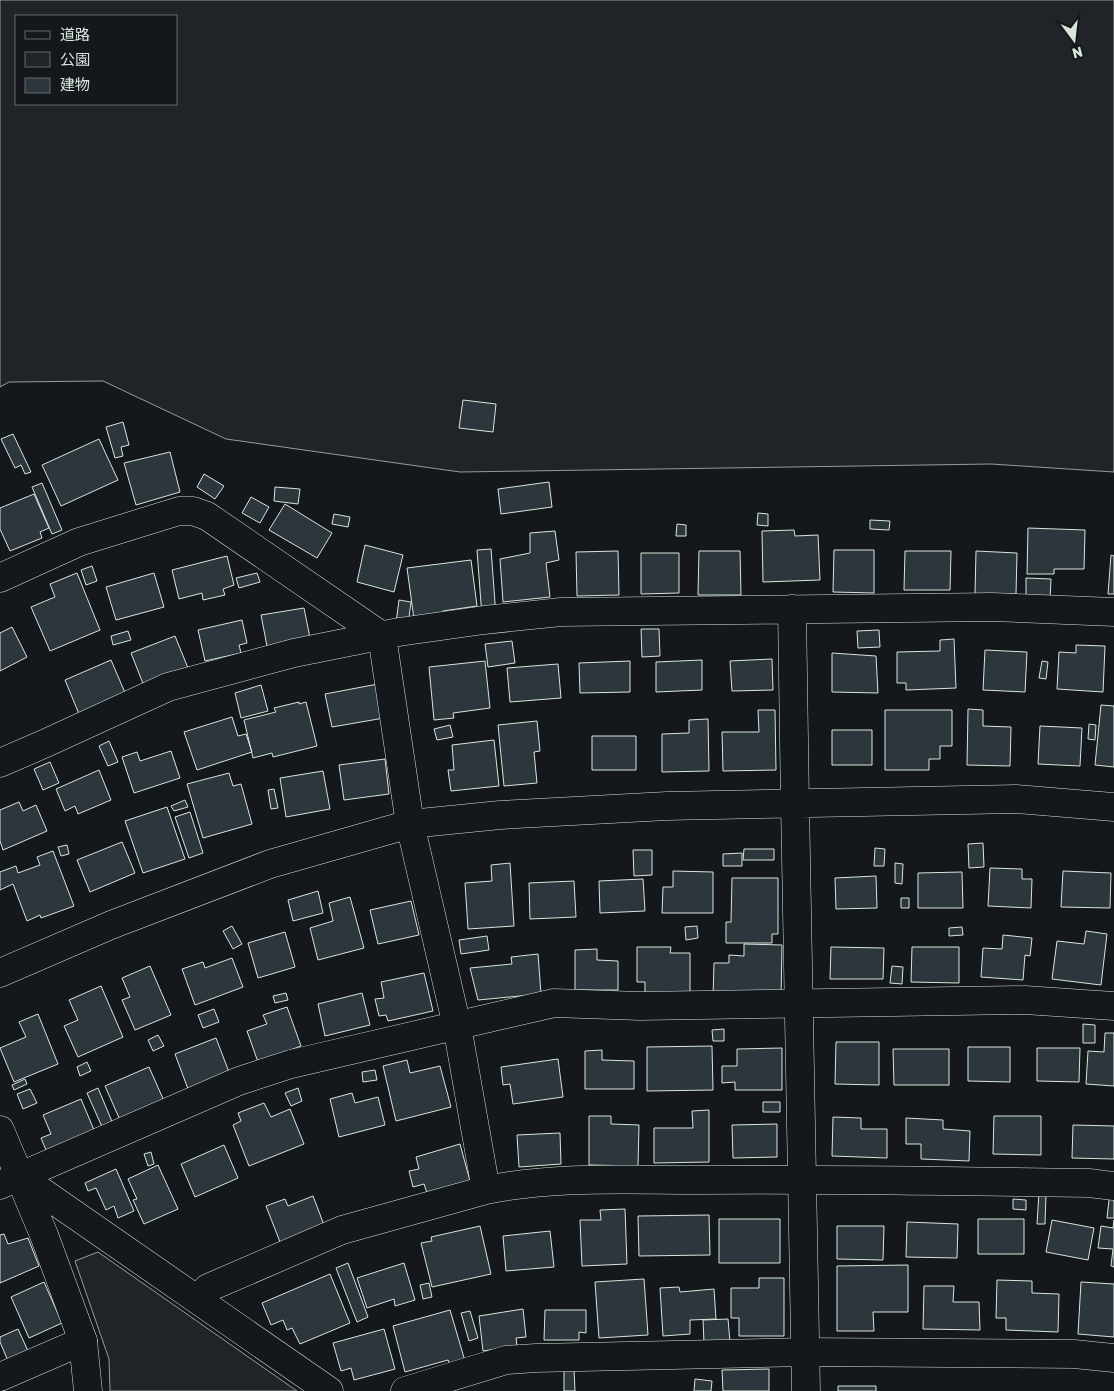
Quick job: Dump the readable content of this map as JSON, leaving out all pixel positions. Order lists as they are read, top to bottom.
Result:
{
  "legend": ["道路", "公園", "建物"],
  "north": "bottom"
}
